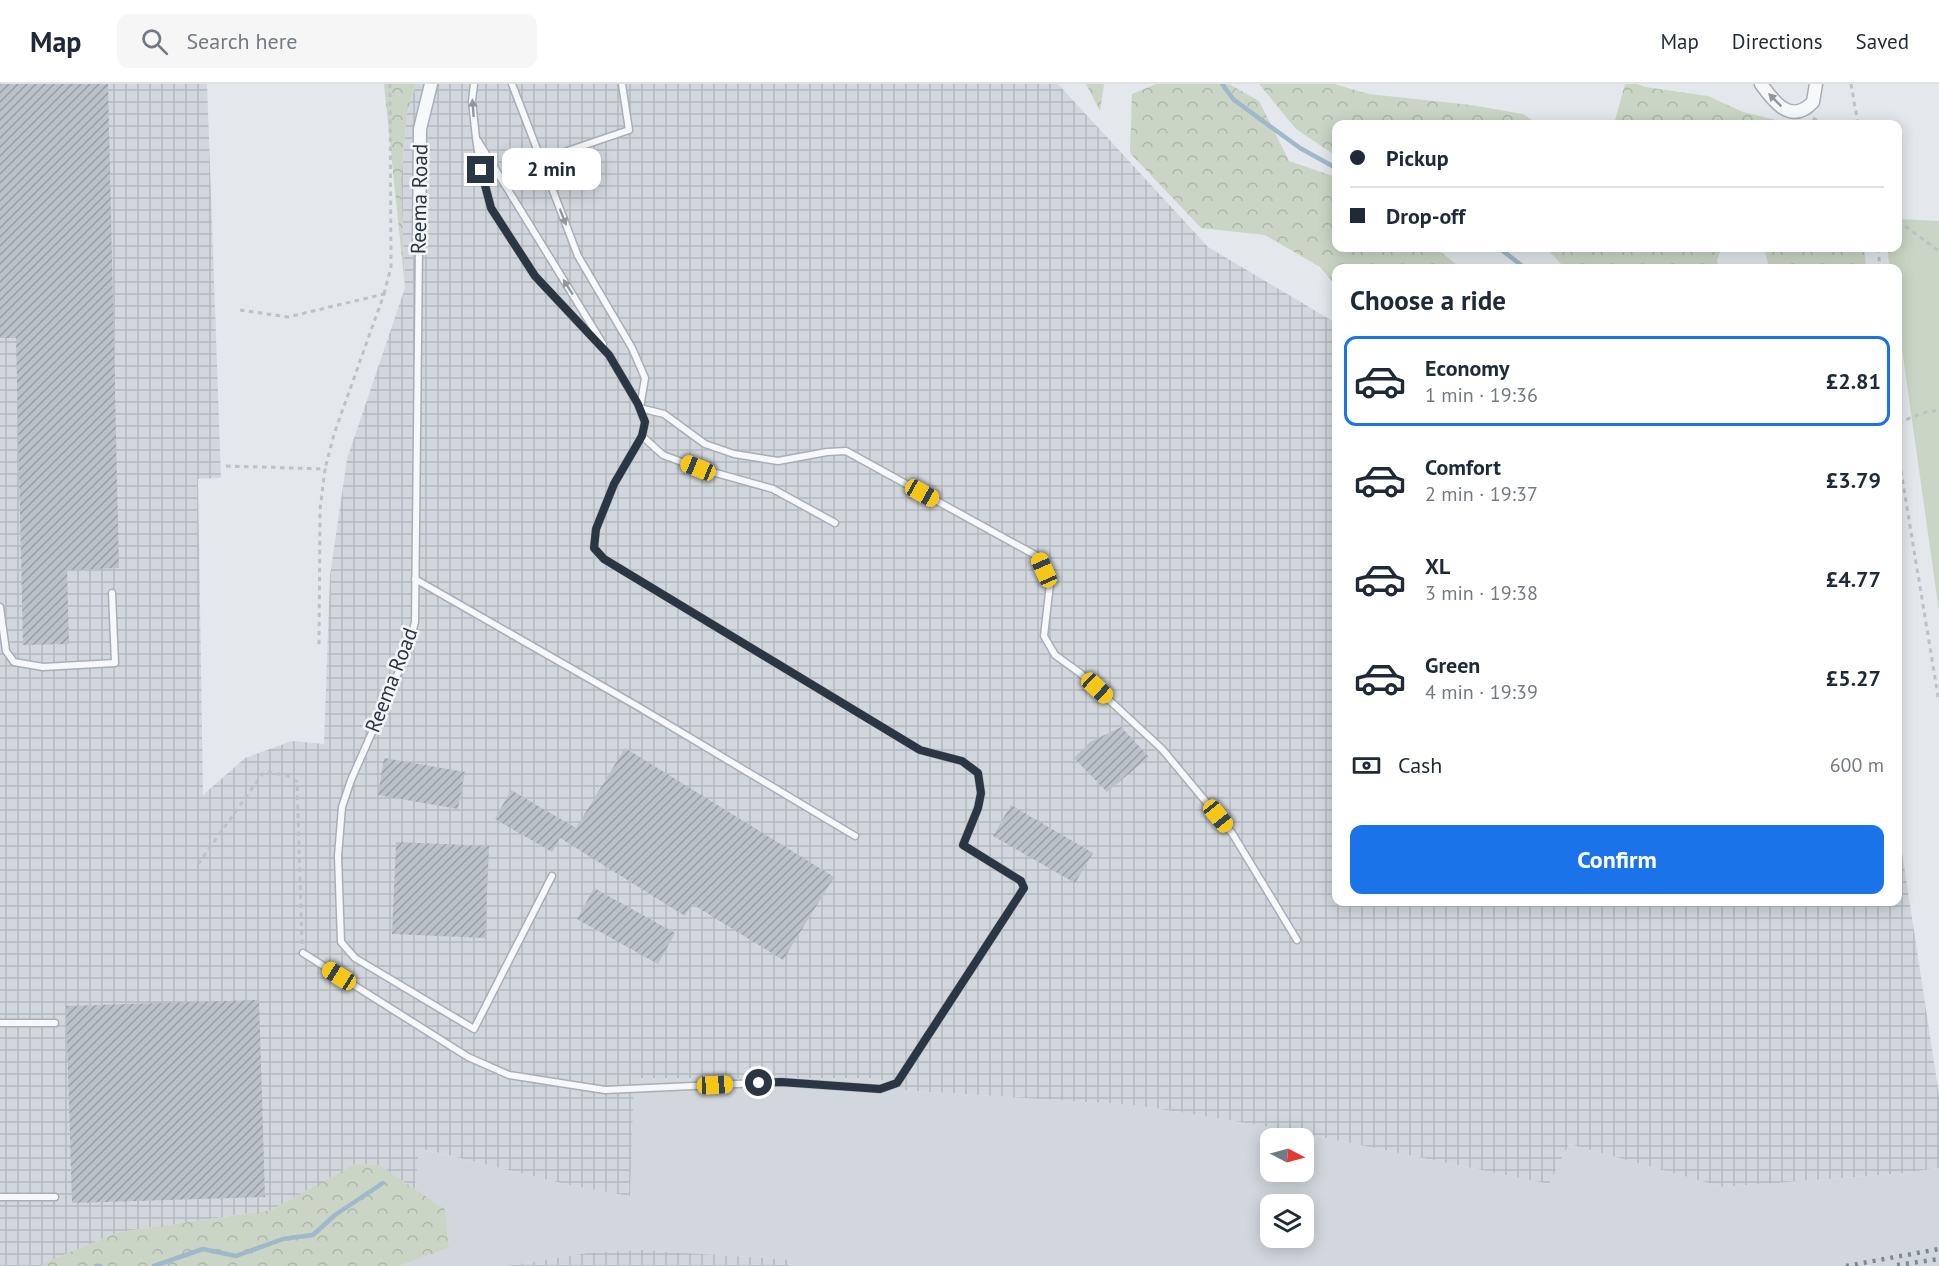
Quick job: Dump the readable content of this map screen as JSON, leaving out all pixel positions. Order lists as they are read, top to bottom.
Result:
{
  "streets": {
    "street": ["Reema Road"]
  },
  "north": "right",
  "page": {
    "header": "Map",
    "search": "Search here",
    "nav": ["Map", "Directions", "Saved"],
    "banner": ["Pickup", "Drop-off"],
    "bubble": "2 min",
    "heading": "Choose a ride",
    "list": [
      {
        "name": "Economy",
        "note": "1 min · 19:36",
        "value": "£2.81"
      },
      {
        "name": "Comfort",
        "note": "2 min · 19:37",
        "value": "£3.79"
      },
      {
        "name": "XL",
        "note": "3 min · 19:38",
        "value": "£4.77"
      },
      {
        "name": "Green",
        "note": "4 min · 19:39",
        "value": "£5.27"
      }
    ],
    "pay": ["Cash", "600 m"],
    "buttons": "Confirm"
  }
}
